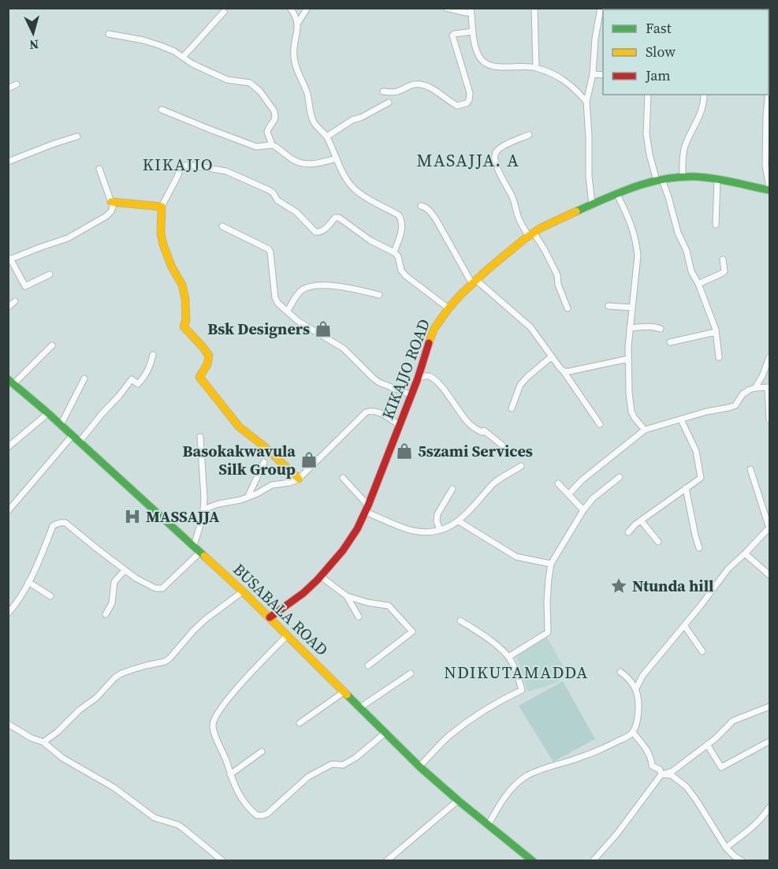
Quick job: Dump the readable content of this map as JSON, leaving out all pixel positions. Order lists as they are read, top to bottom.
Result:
{
  "streets": {
    "street": ["KIKAJJO ROAD", "BUSABALA ROAD"]
  },
  "crossings": [
    ["KIKAJJO ROAD", "BUSABALA ROAD"]
  ],
  "districts": ["MASAJJA. A", "KIKAJJO", "NDIKUTAMADDA"],
  "places": {
    "shop": ["Bsk Designers", "5szami Services", "Basokakwavula Silk Group"],
    "hospital": ["MASSAJJA"],
    "place": ["Ntunda hill"]
  },
  "legend": ["Fast", "Slow", "Jam"],
  "north": "bottom"
}
